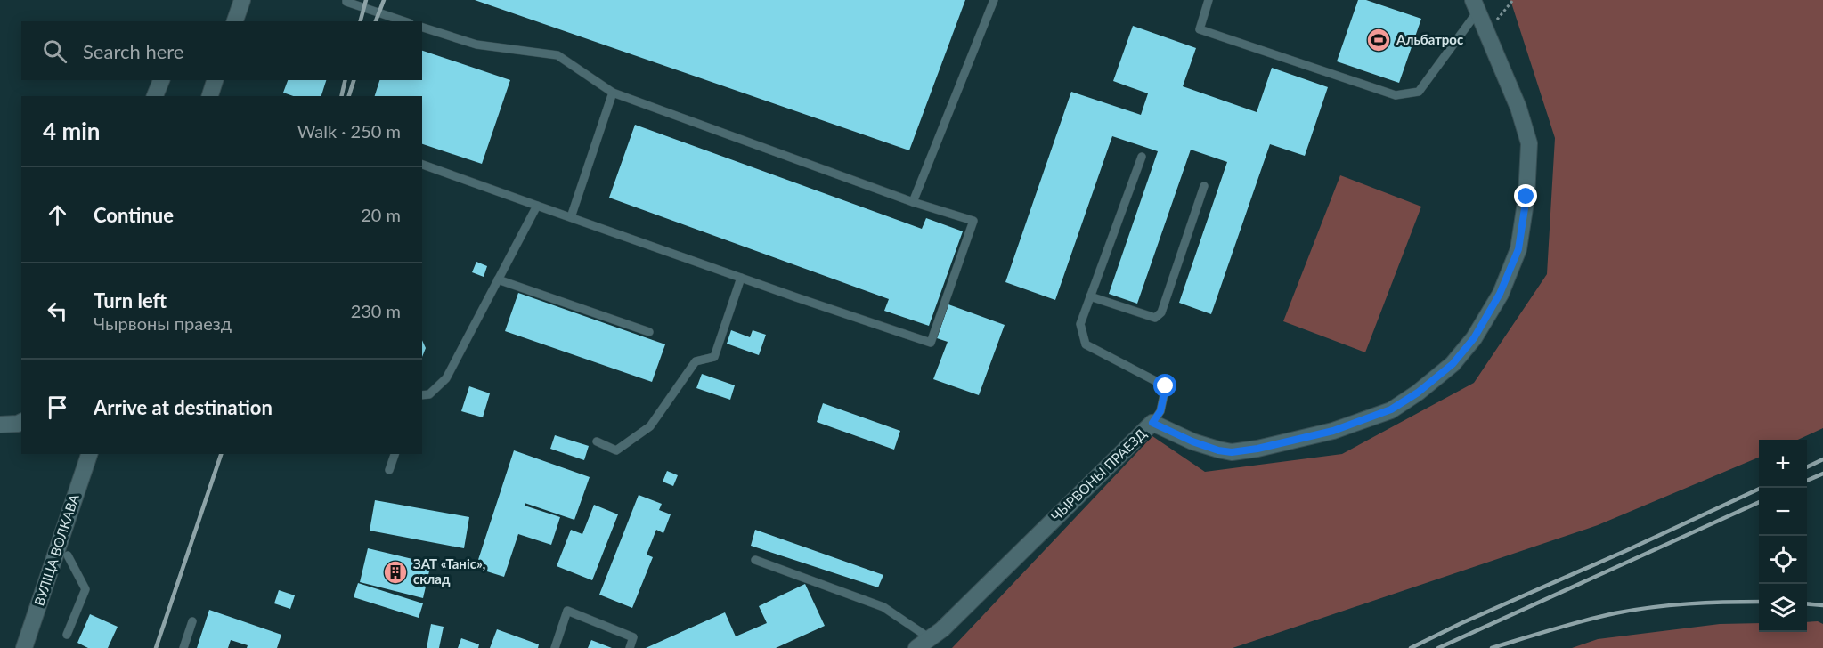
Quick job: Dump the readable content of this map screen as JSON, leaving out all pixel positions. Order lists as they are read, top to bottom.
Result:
{
  "streets": {
    "street": ["ЧЫРВОНЫ ПРАЕЗД", "ВУЛІЦА ВОЛКАВА"]
  },
  "places": {
    "sports": ["Альбатрос"],
    "building": ["ЗАТ «Таніс», склад"]
  },
  "page": {
    "search": "Search here",
    "heading": ["4 min", "Walk · 250 m"],
    "list": [
      ["Continue", "20 m"],
      ["Turn left", "Чырвоны праезд", "230 m"],
      "Arrive at destination"
    ],
    "map_buttons": ["+", "−"]
  }
}
